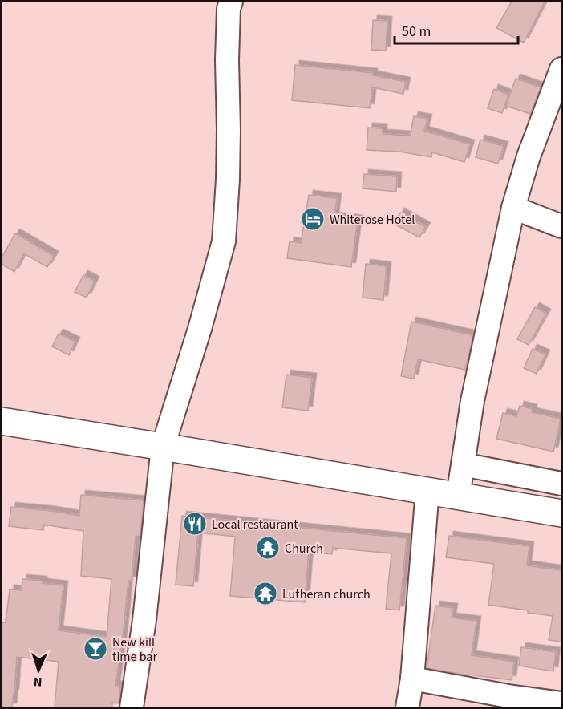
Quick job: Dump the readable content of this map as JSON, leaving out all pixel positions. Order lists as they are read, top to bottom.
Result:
{
  "places": {
    "hotel": ["Whiterose Hotel"],
    "restaurant": ["Local restaurant"],
    "temple": ["Church", "Lutheran church"],
    "bar": ["New kill time bar"]
  },
  "scale_bar": "50 m",
  "north": "bottom"
}
